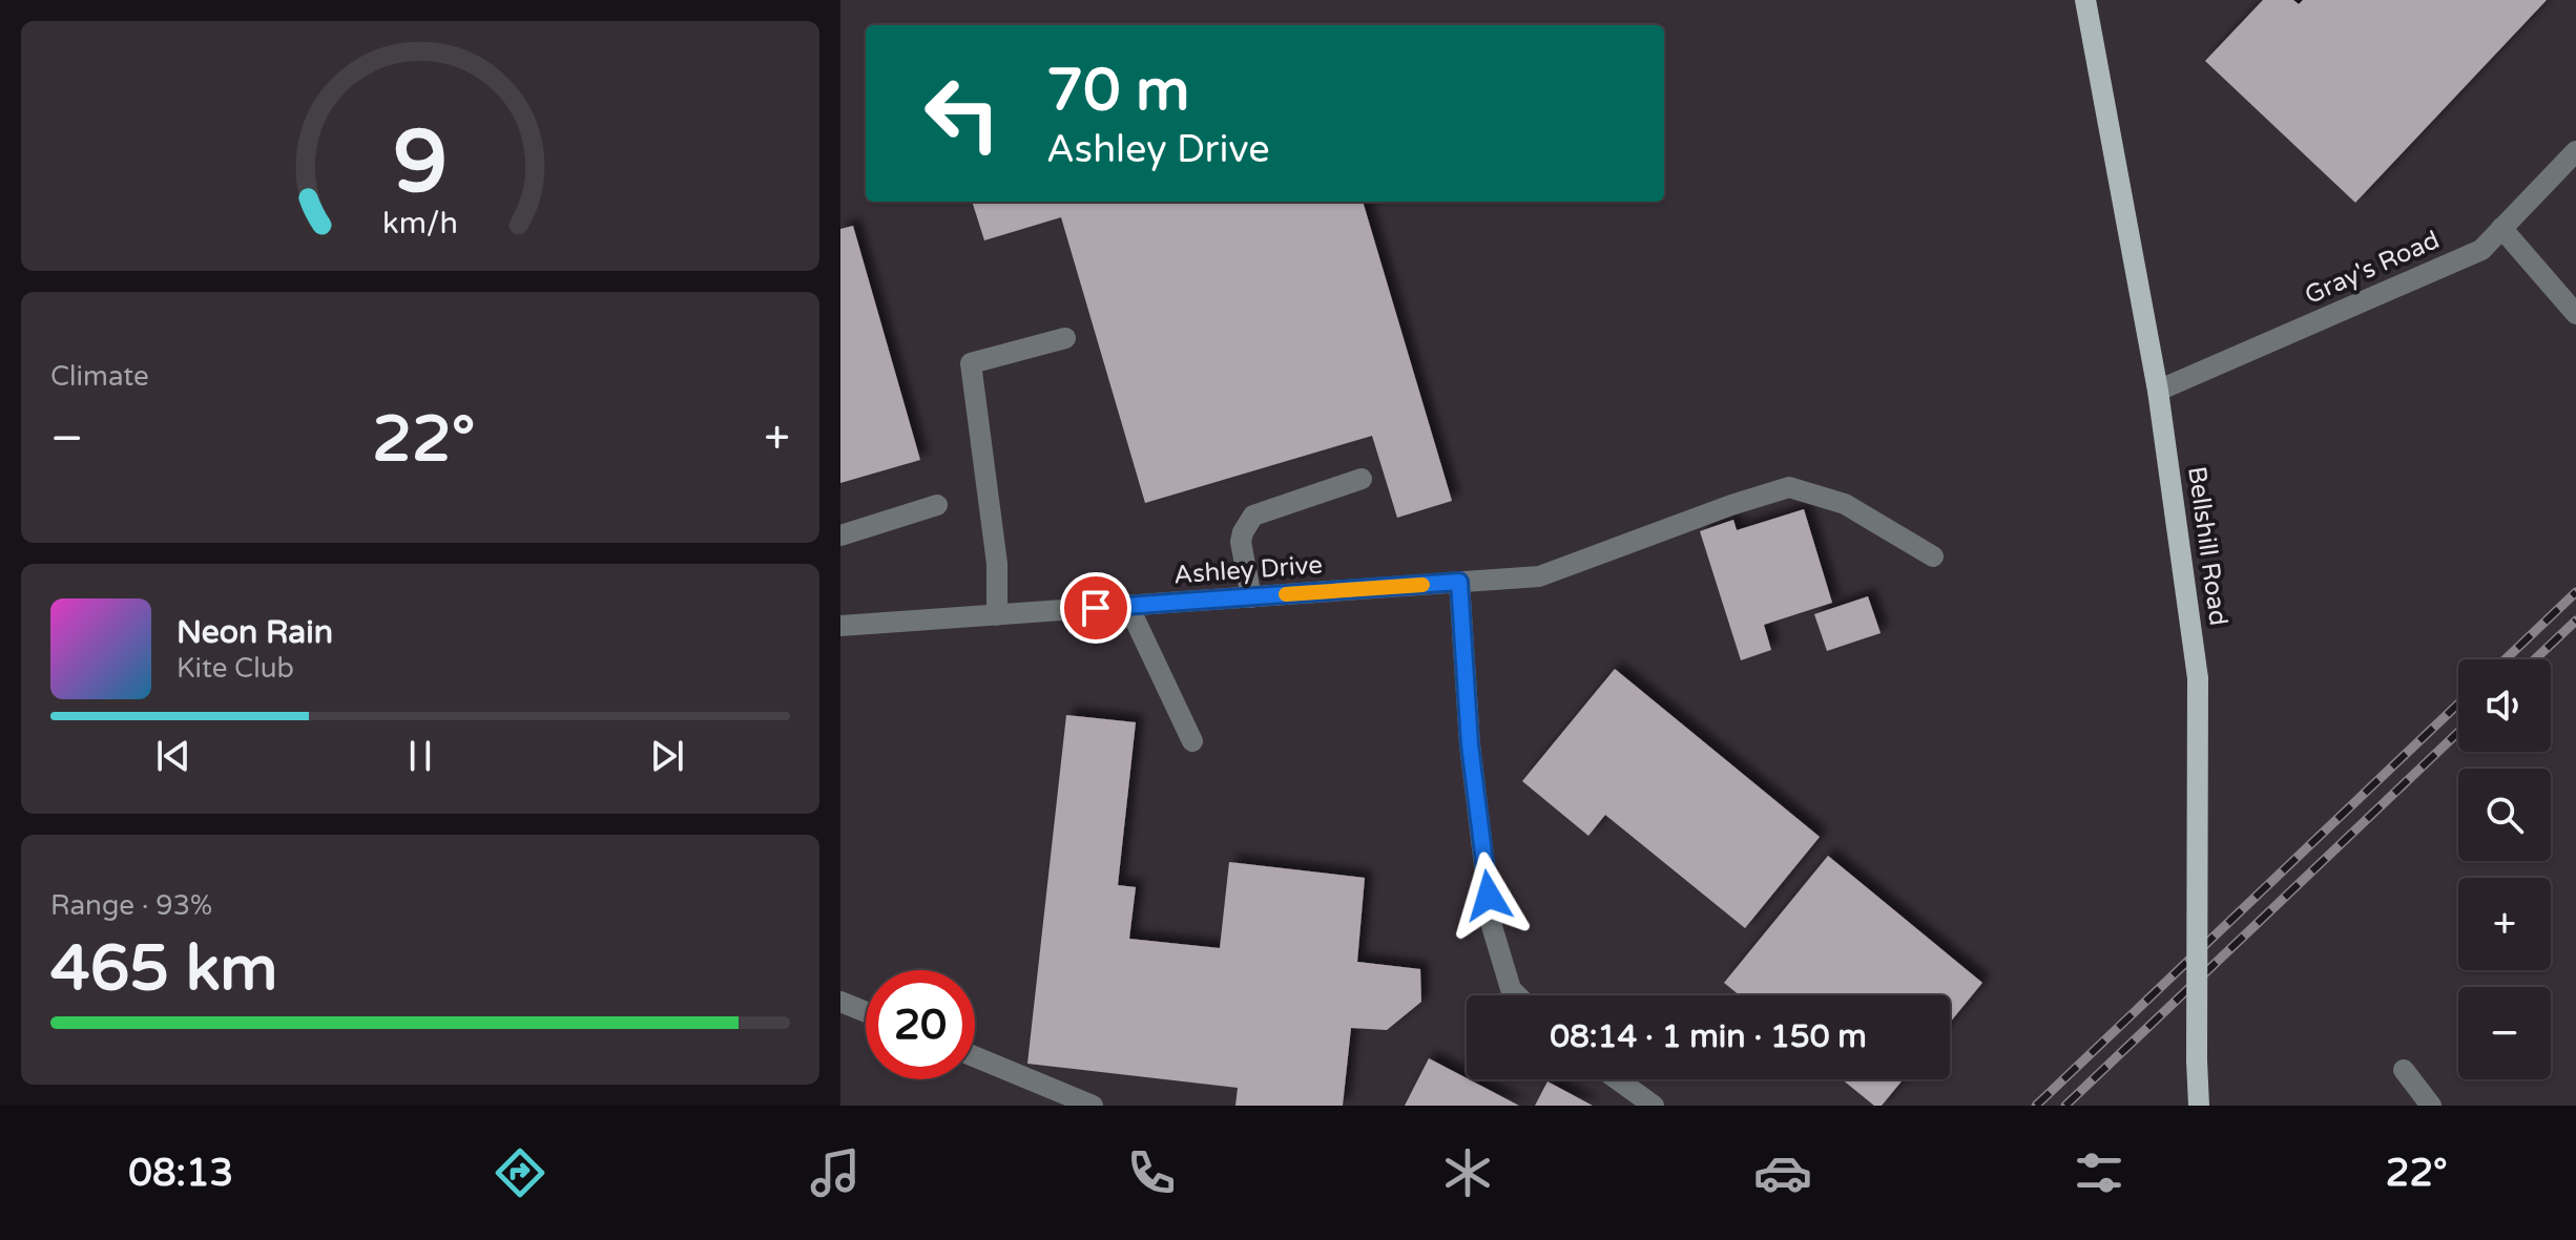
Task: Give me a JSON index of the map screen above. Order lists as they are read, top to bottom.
{
  "streets": {
    "main road": ["Bellshill Road"],
    "street": ["Gray's Road", "Ashley Drive"]
  },
  "crossings": [
    ["Gray's Road", "Bellshill Road"]
  ],
  "page": {
    "turn": ["70 m", "Ashley Drive"],
    "tile": [
      "Climate",
      ["Range · 93%", "465 km"]
    ],
    "heat": ["−", "22°", "+"],
    "song": ["Neon Rain", "Kite Club"],
    "map_buttons": ["+", "−"],
    "limit": "20",
    "trip": "08:14 · 1 min · 150 m",
    "tabs": ["08:13", "22°"],
    "gauge": ["9", "km/h"]
  }
}
